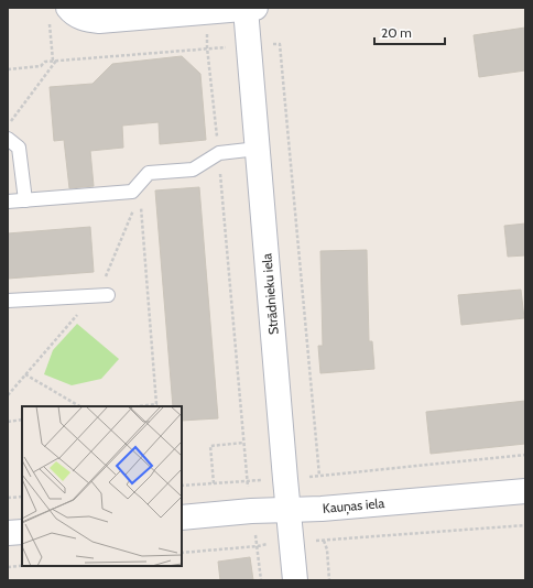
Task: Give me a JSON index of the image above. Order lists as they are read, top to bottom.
{
  "streets": {
    "street": ["Strādnieku iela", "Kauņas iela"]
  },
  "crossings": [
    ["Strādnieku iela", "Kauņas iela"]
  ],
  "scale_bar": "20 m"
}
